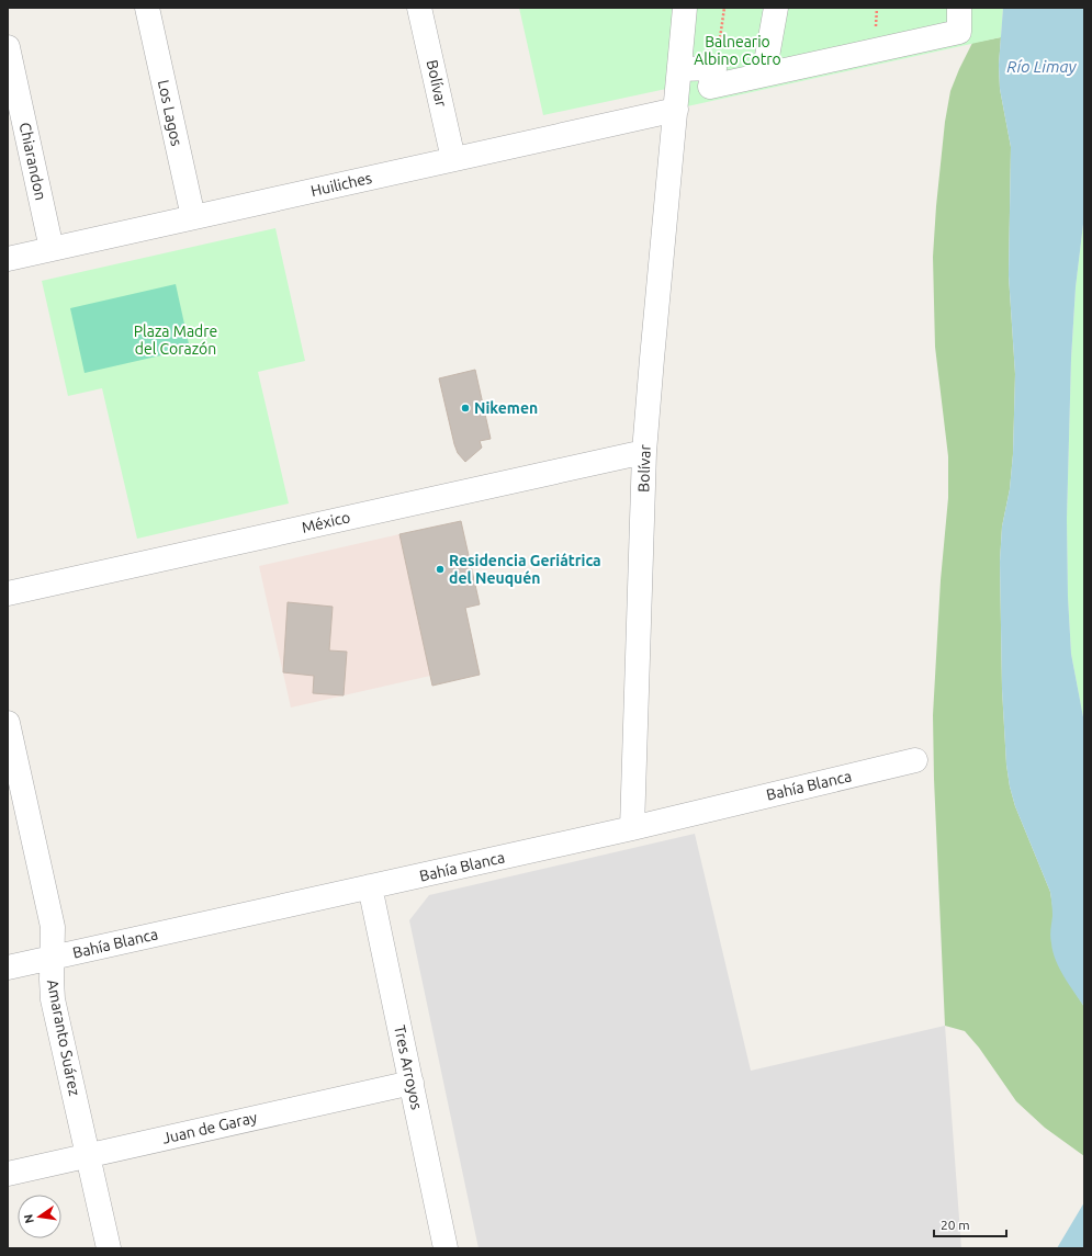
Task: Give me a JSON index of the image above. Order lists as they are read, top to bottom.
{
  "streets": {
    "street": [
      "Bolívar",
      "Los Lagos",
      "Chiarandon",
      "Huiliches",
      "México",
      "Bahía Blanca",
      "Amaranto Suárez",
      "Tres Arroyos",
      "Juan de Garay"
    ]
  },
  "crossings": [
    ["Bolívar", "Huiliches"],
    ["Bolívar", "México"],
    ["Bolívar", "Bahía Blanca"],
    ["Los Lagos", "Huiliches"],
    ["Chiarandon", "Huiliches"],
    ["Bahía Blanca", "Amaranto Suárez"],
    ["Bahía Blanca", "Tres Arroyos"],
    ["Amaranto Suárez", "Juan de Garay"],
    ["Tres Arroyos", "Juan de Garay"]
  ],
  "water": ["Río Limay"],
  "parks": ["Balneario Albino Cotro", "Plaza Madre del Corazón"],
  "places": ["Nikemen", "Residencia Geriátrica del Neuquén"],
  "scale_bar": "20 m",
  "north": "left"
}
